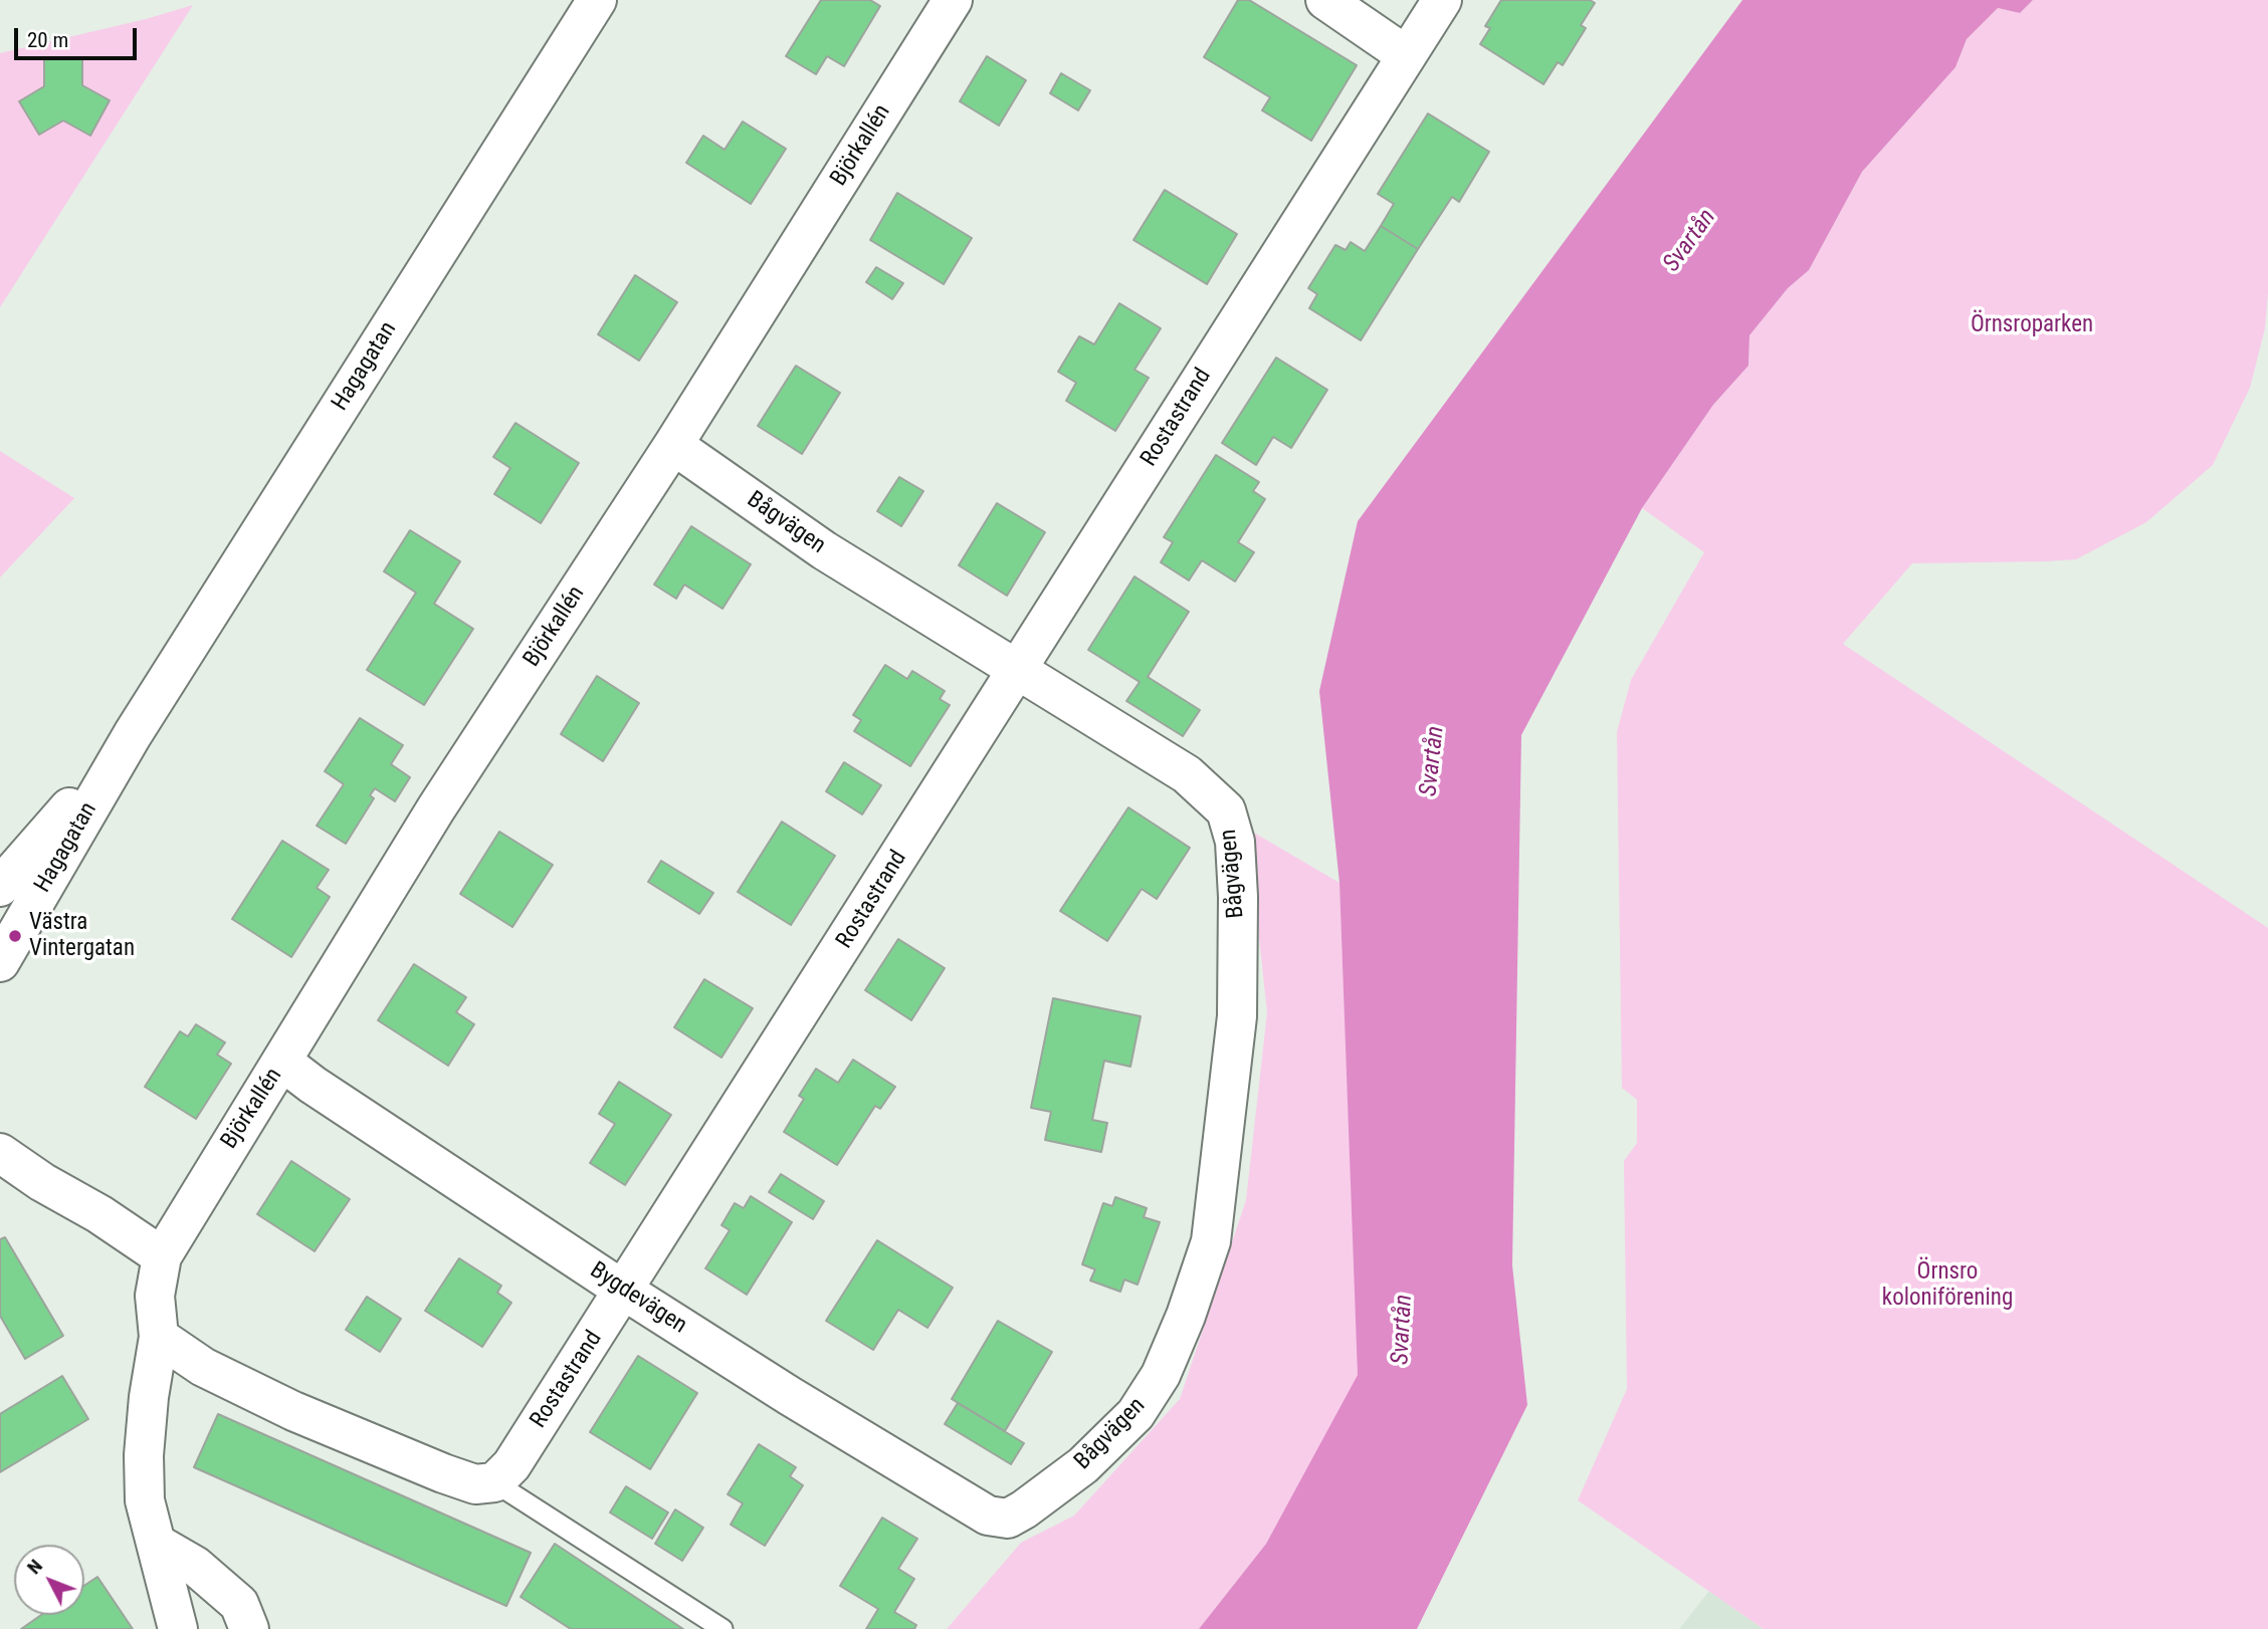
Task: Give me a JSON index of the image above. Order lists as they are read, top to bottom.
{
  "streets": {
    "street": [
      "Björkallén",
      "Hagagatan",
      "Rostastrand",
      "Bågvägen",
      "Bygdevägen"
    ]
  },
  "crossings": [
    ["Björkallén", "Bågvägen"],
    ["Björkallén", "Bygdevägen"],
    ["Rostastrand", "Bågvägen"],
    ["Rostastrand", "Bygdevägen"],
    ["Bågvägen", "Bygdevägen"]
  ],
  "water": ["Svartån"],
  "parks": ["Örnsroparken", "Örnsro koloniförening"],
  "places": ["Västra Vintergatan"],
  "scale_bar": "20 m",
  "north": "top left"
}
